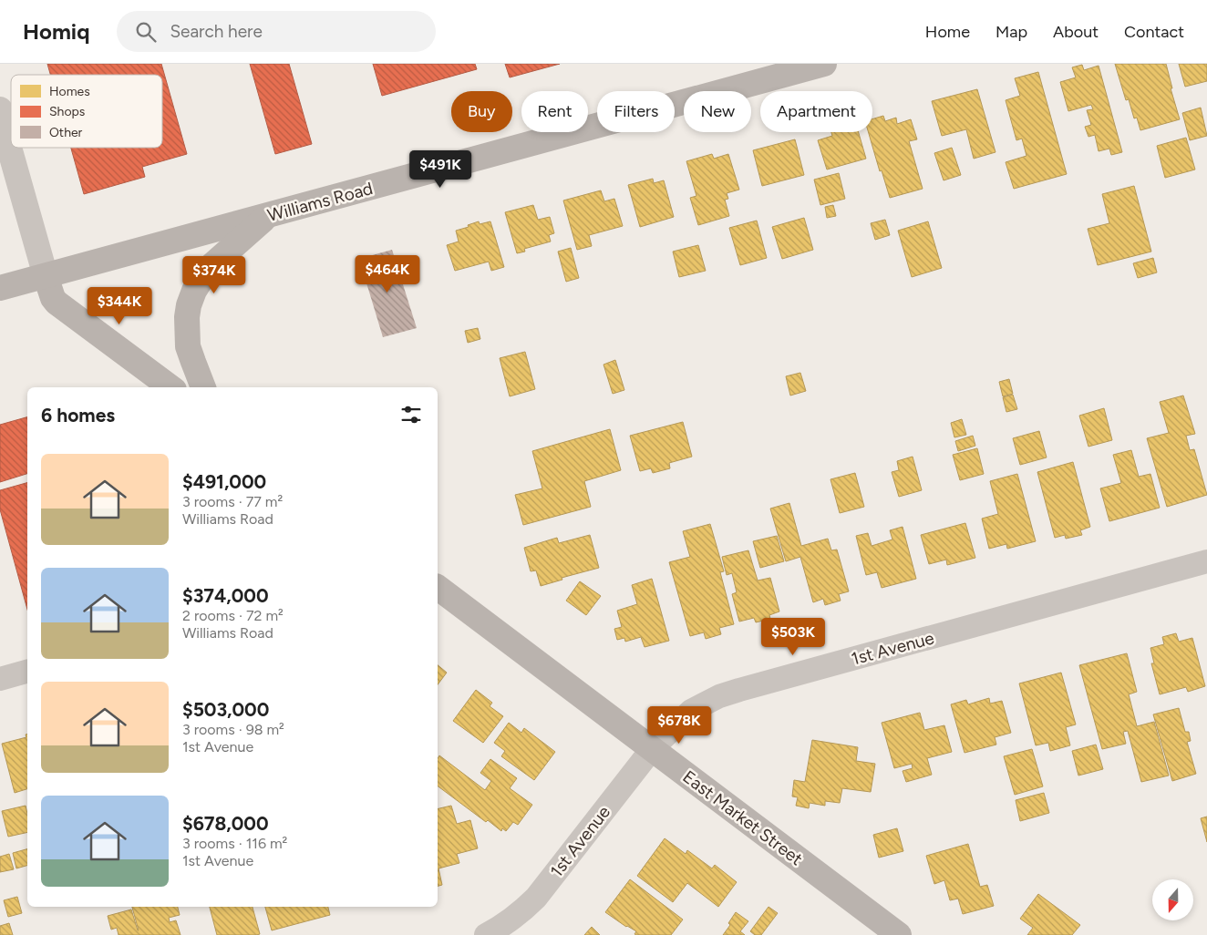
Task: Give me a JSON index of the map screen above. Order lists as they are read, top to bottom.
{
  "streets": {
    "main road": ["Williams Road", "East Market Street"],
    "street": ["1st Avenue"]
  },
  "crossings": [
    ["1st Avenue", "East Market Street"]
  ],
  "legend": ["Homes", "Shops", "Other"],
  "north": "bottom",
  "page": {
    "header": "Homiq",
    "search": "Search here",
    "nav": [
      "Home",
      "Map",
      "About",
      "Contact"
    ],
    "chip": [
      "Buy",
      "Rent",
      "Filters",
      "New",
      "Apartment"
    ],
    "price": [
      "$491K",
      "$464K",
      "$374K",
      "$344K",
      "$503K",
      "$678K"
    ],
    "heading": "6 homes",
    "list": [
      {
        "name": "$491,000",
        "note": "3 rooms · 77 m² · Williams Road"
      },
      {
        "name": "$374,000",
        "note": "2 rooms · 72 m² · Williams Road"
      },
      {
        "name": "$503,000",
        "note": "3 rooms · 98 m² · 1st Avenue"
      },
      {
        "name": "$678,000",
        "note": "3 rooms · 116 m² · 1st Avenue"
      }
    ]
  }
}
